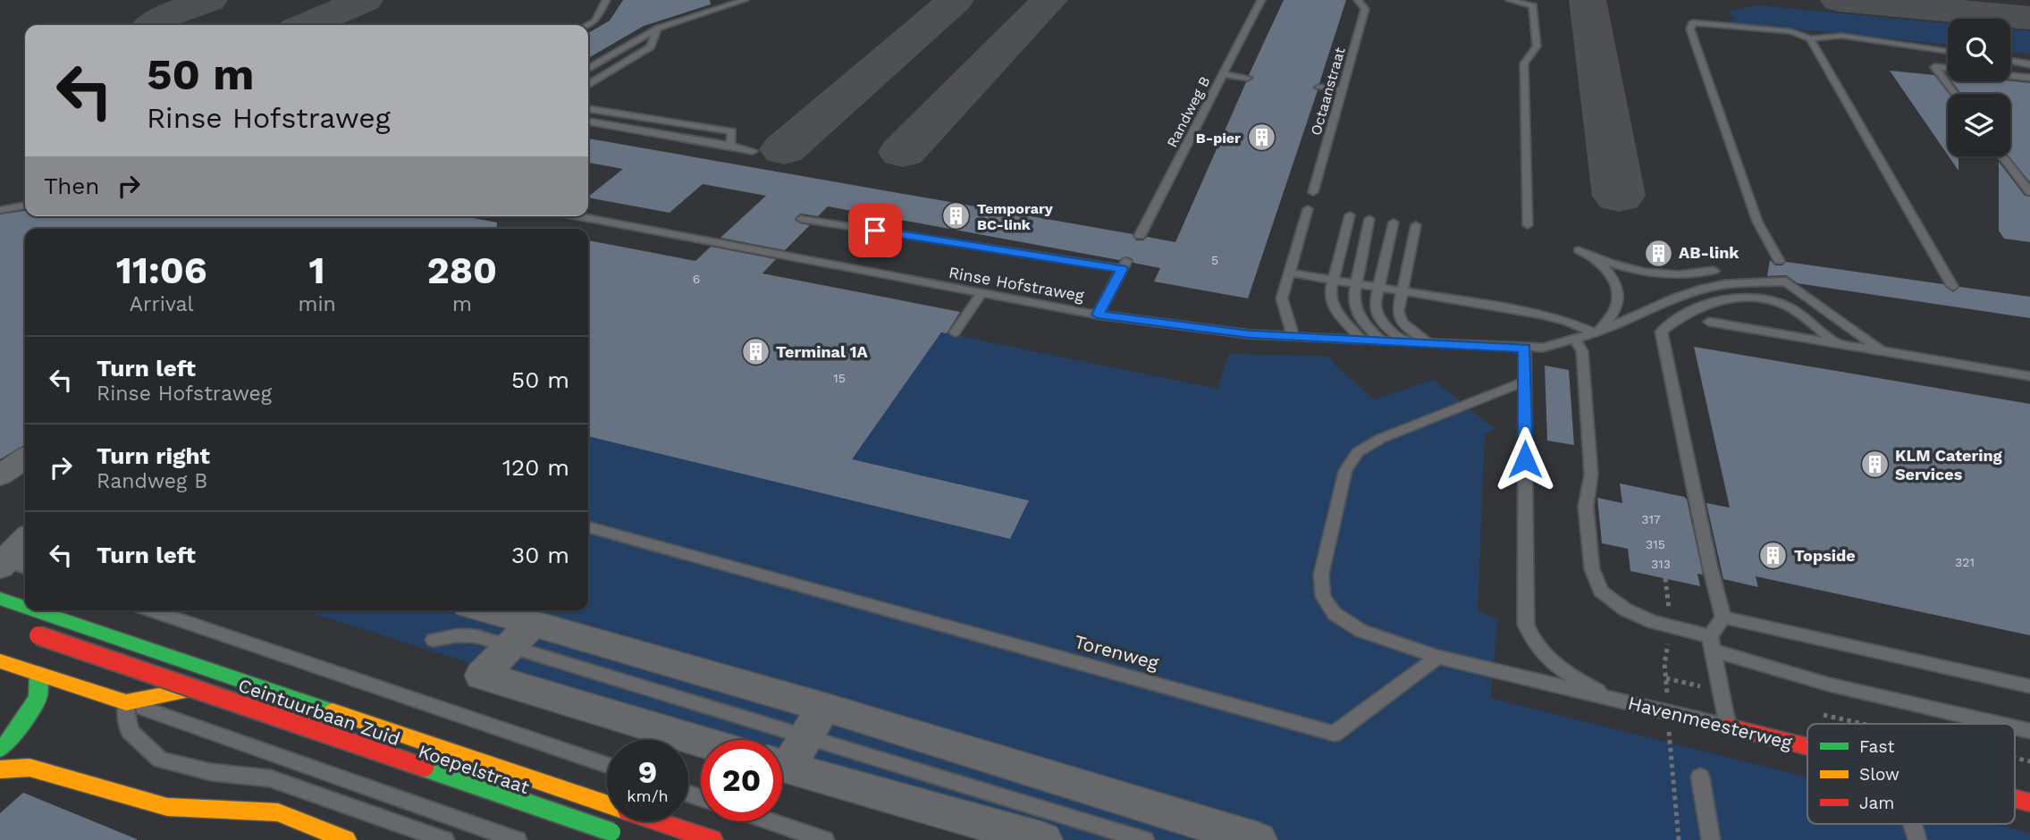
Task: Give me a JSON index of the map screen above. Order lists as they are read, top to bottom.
{
  "streets": {
    "main road": ["Ceintuurbaan Zuid", "Havenmeesterweg", "Koepelstraat"],
    "lane": [
      "Octaanstraat",
      "Randweg B",
      "Rinse Hofstraweg",
      "Torenweg"
    ]
  },
  "places": {
    "building": [
      "B-pier",
      "Temporary BC-link",
      "AB-link",
      "Terminal 1A",
      "KLM Catering Services",
      "Topside"
    ]
  },
  "house_numbers": [
    "5",
    "6",
    "15",
    "317",
    "315",
    "321",
    "313"
  ],
  "legend": ["Fast", "Slow", "Jam"],
  "page": {
    "turn": ["50 m", "Rinse Hofstraweg"],
    "then": "Then",
    "eta": [
      "11:06",
      "Arrival",
      "1",
      "min",
      "280",
      "m"
    ],
    "list": [
      {
        "name": "Turn left",
        "note": "Rinse Hofstraweg",
        "value": "50 m"
      },
      {
        "name": "Turn right",
        "note": "Randweg B",
        "value": "120 m"
      },
      {
        "name": "Turn left",
        "value": "30 m"
      }
    ],
    "speed": "9 km/h",
    "limit": "20"
  }
}
